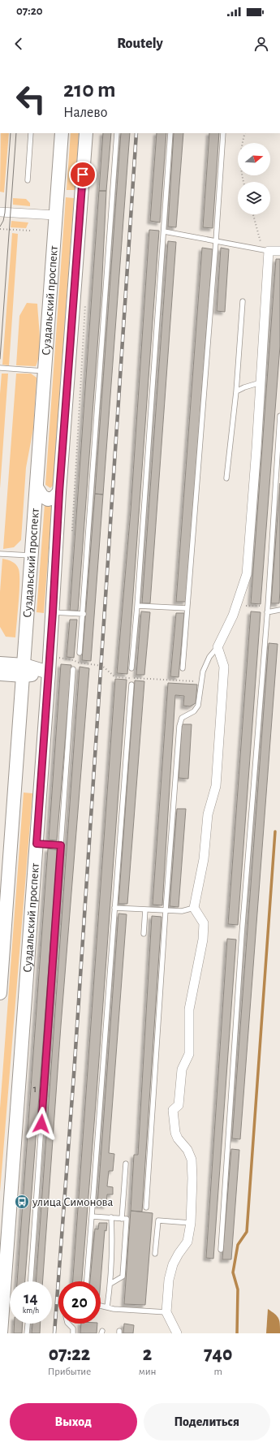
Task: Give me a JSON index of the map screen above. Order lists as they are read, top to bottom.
{
  "streets": {
    "main road": ["Суздальский проспект"]
  },
  "places": {
    "bus stop": ["улица Симонова"]
  },
  "house_numbers": ["1"],
  "north": "right",
  "page": {
    "status": "07:20",
    "header": "Routely",
    "turn": ["210 m", "Налево"],
    "speed": "14 km/h",
    "limit": "20",
    "eta": [
      "07:22",
      "Прибытие",
      "2",
      "мин",
      "740",
      "m"
    ],
    "buttons": ["Выход", "Поделиться"]
  }
}
